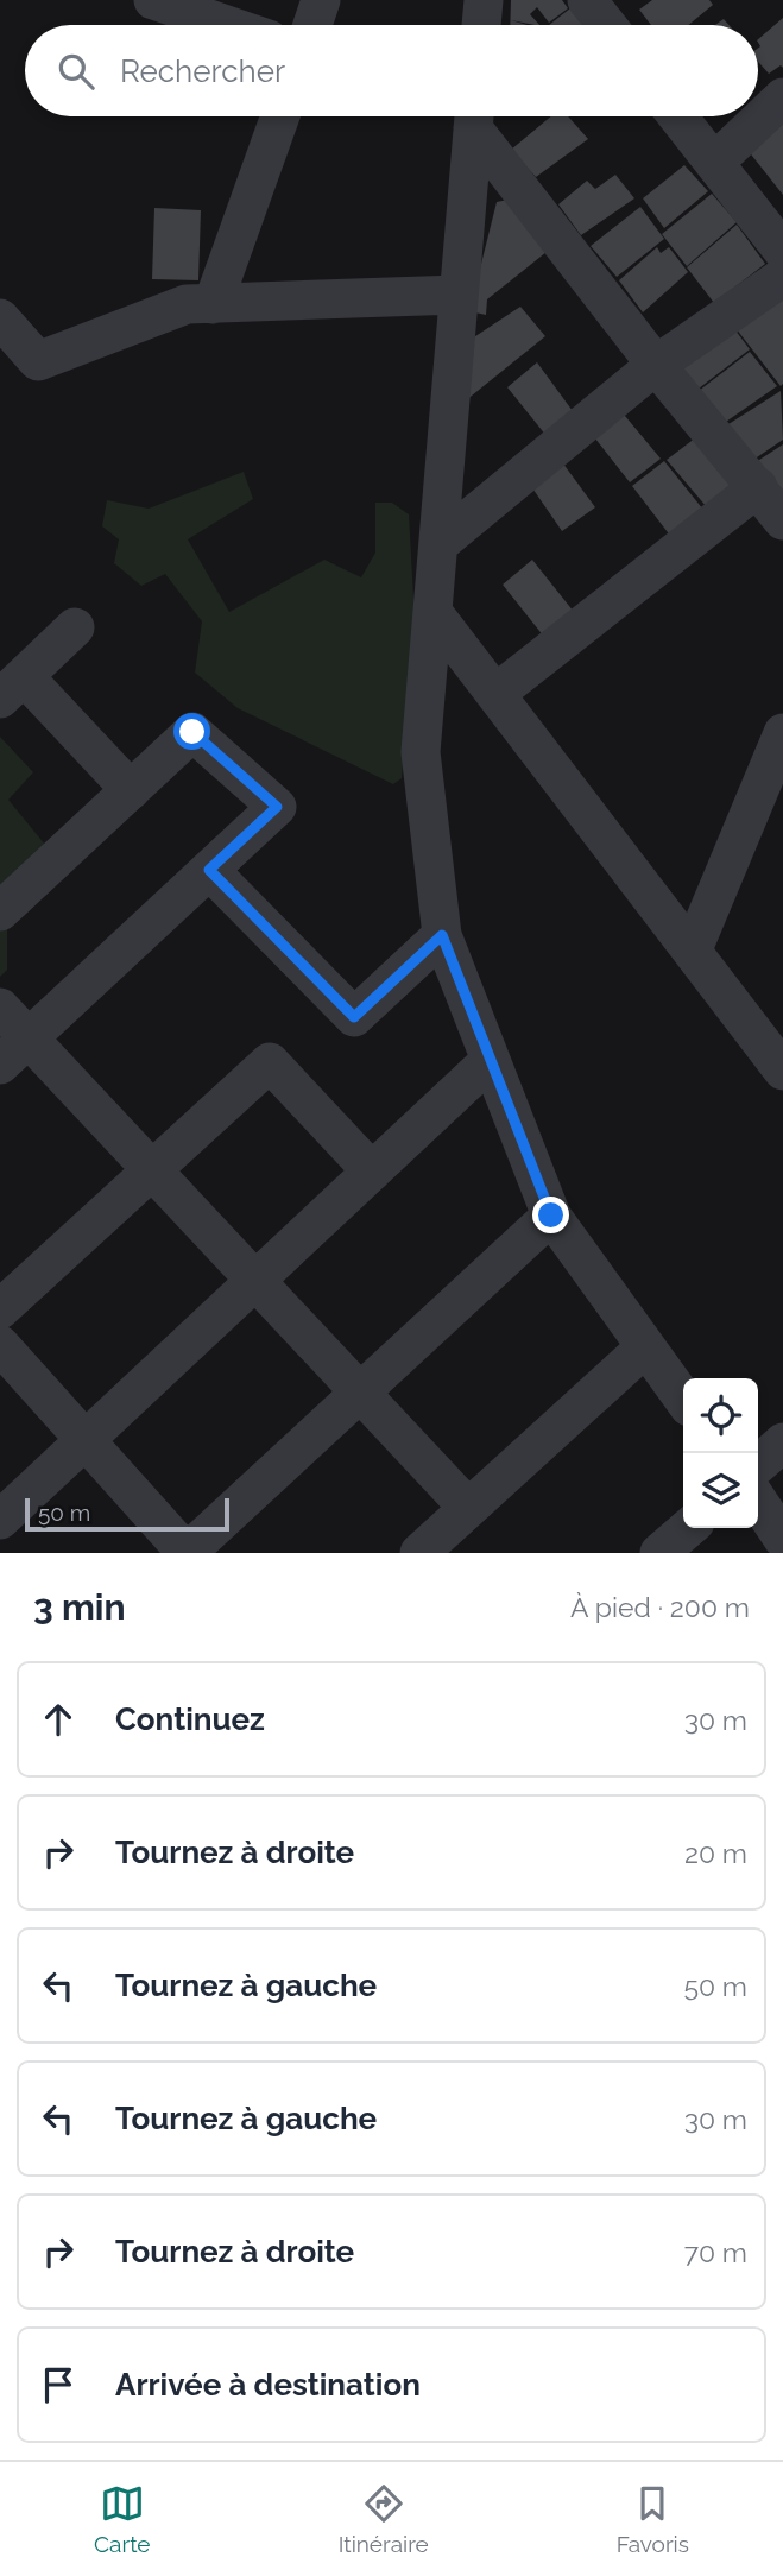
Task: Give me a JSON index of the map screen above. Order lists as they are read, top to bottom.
{
  "scale_bar": "50 m",
  "page": {
    "search": "Rechercher",
    "scale": "50 m",
    "heading": ["3 min", "À pied · 200 m"],
    "list": [
      ["Continuez", "30 m"],
      ["Tournez à droite", "20 m"],
      ["Tournez à gauche", "50 m"],
      ["Tournez à gauche", "30 m"],
      ["Tournez à droite", "70 m"],
      "Arrivée à destination"
    ],
    "nav": ["Carte", "Itinéraire", "Favoris"]
  }
}
